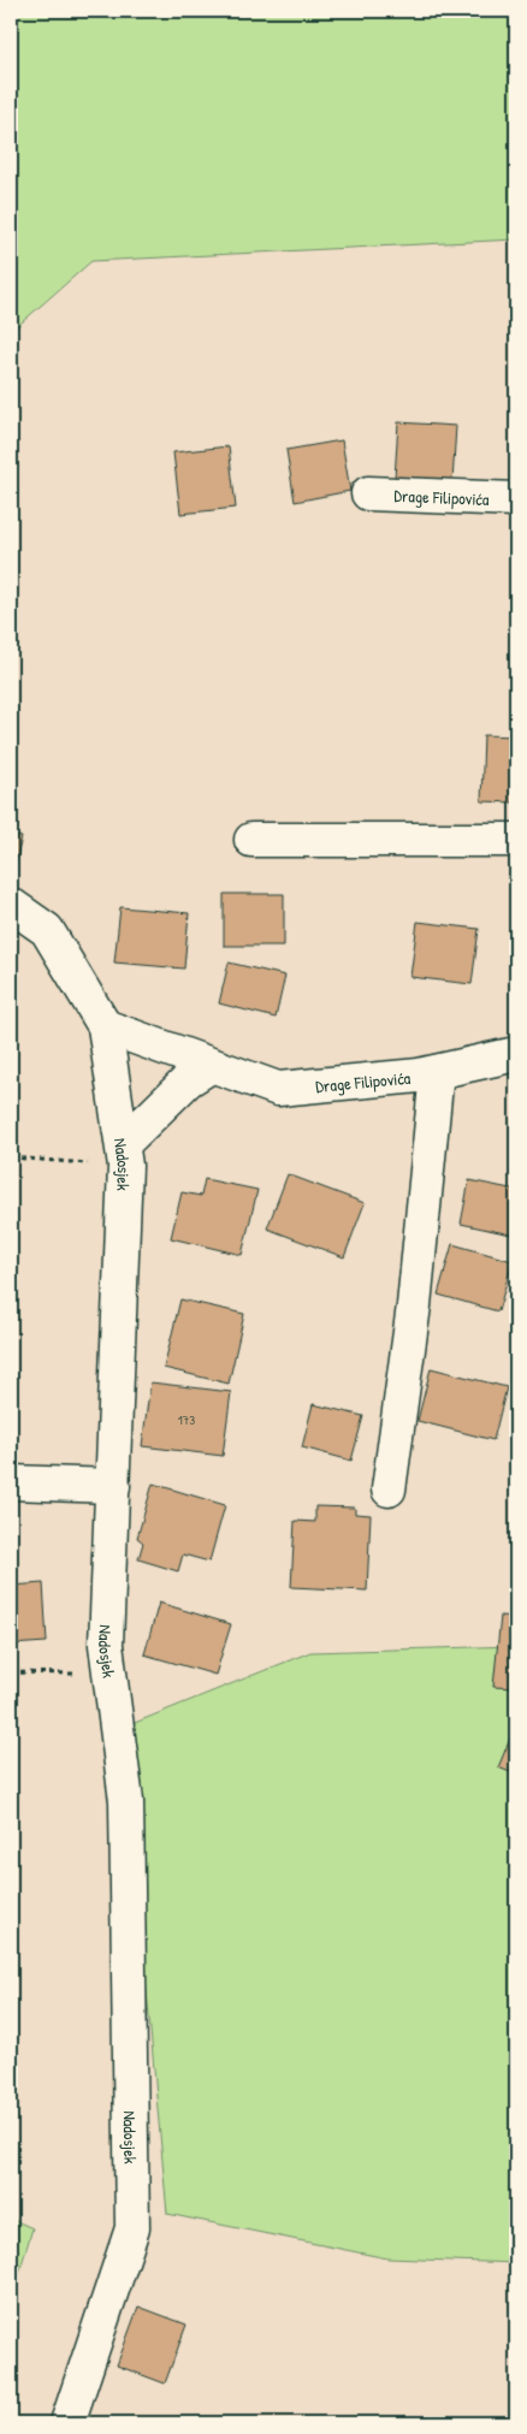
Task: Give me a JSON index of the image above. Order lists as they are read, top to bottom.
{
  "streets": {
    "street": ["Drage Filipovića", "Nadosjek"]
  },
  "crossings": [
    ["Drage Filipovića", "Nadosjek"]
  ],
  "house_numbers": ["173"]
}
